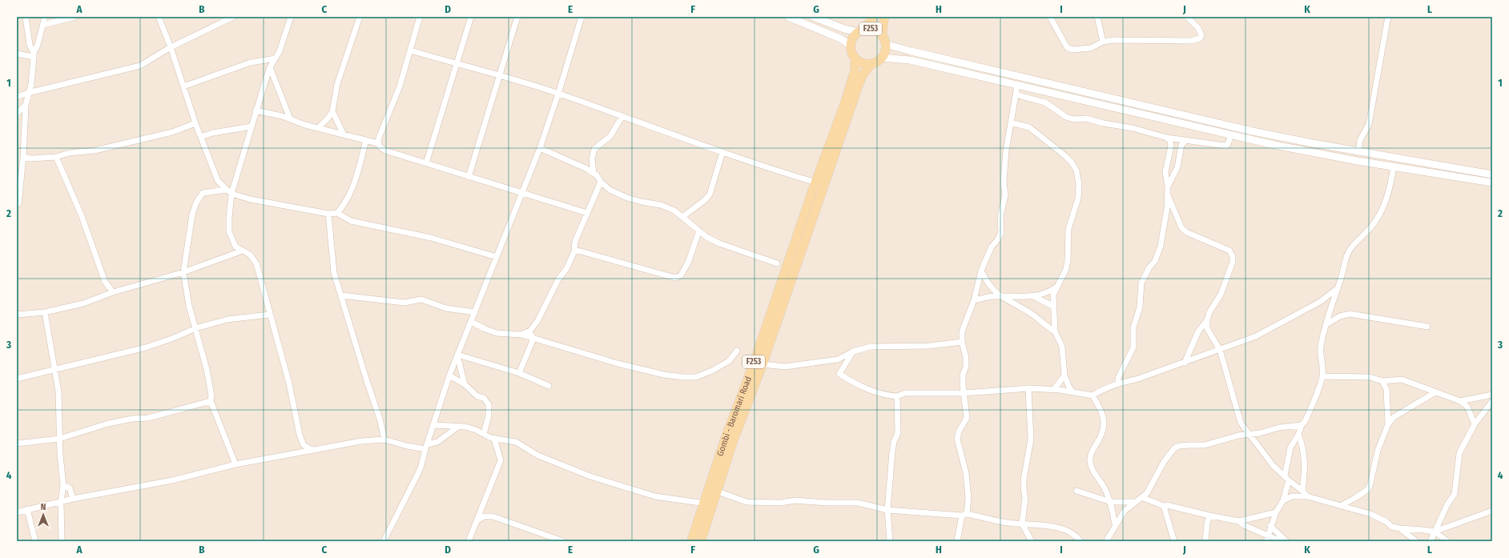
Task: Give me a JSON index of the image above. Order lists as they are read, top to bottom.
{
  "streets": {
    "main road": ["F253", "Gombi - Baromari Road"]
  },
  "crossings": [
    ["F253", "Gombi - Baromari Road"]
  ],
  "north": "top",
  "grid": {
    "columns": [
      "A",
      "B",
      "C",
      "D",
      "E",
      "F",
      "G",
      "H",
      "I",
      "J",
      "K",
      "L"
    ],
    "rows": [
      "1",
      "2",
      "3",
      "4"
    ]
  }
}
